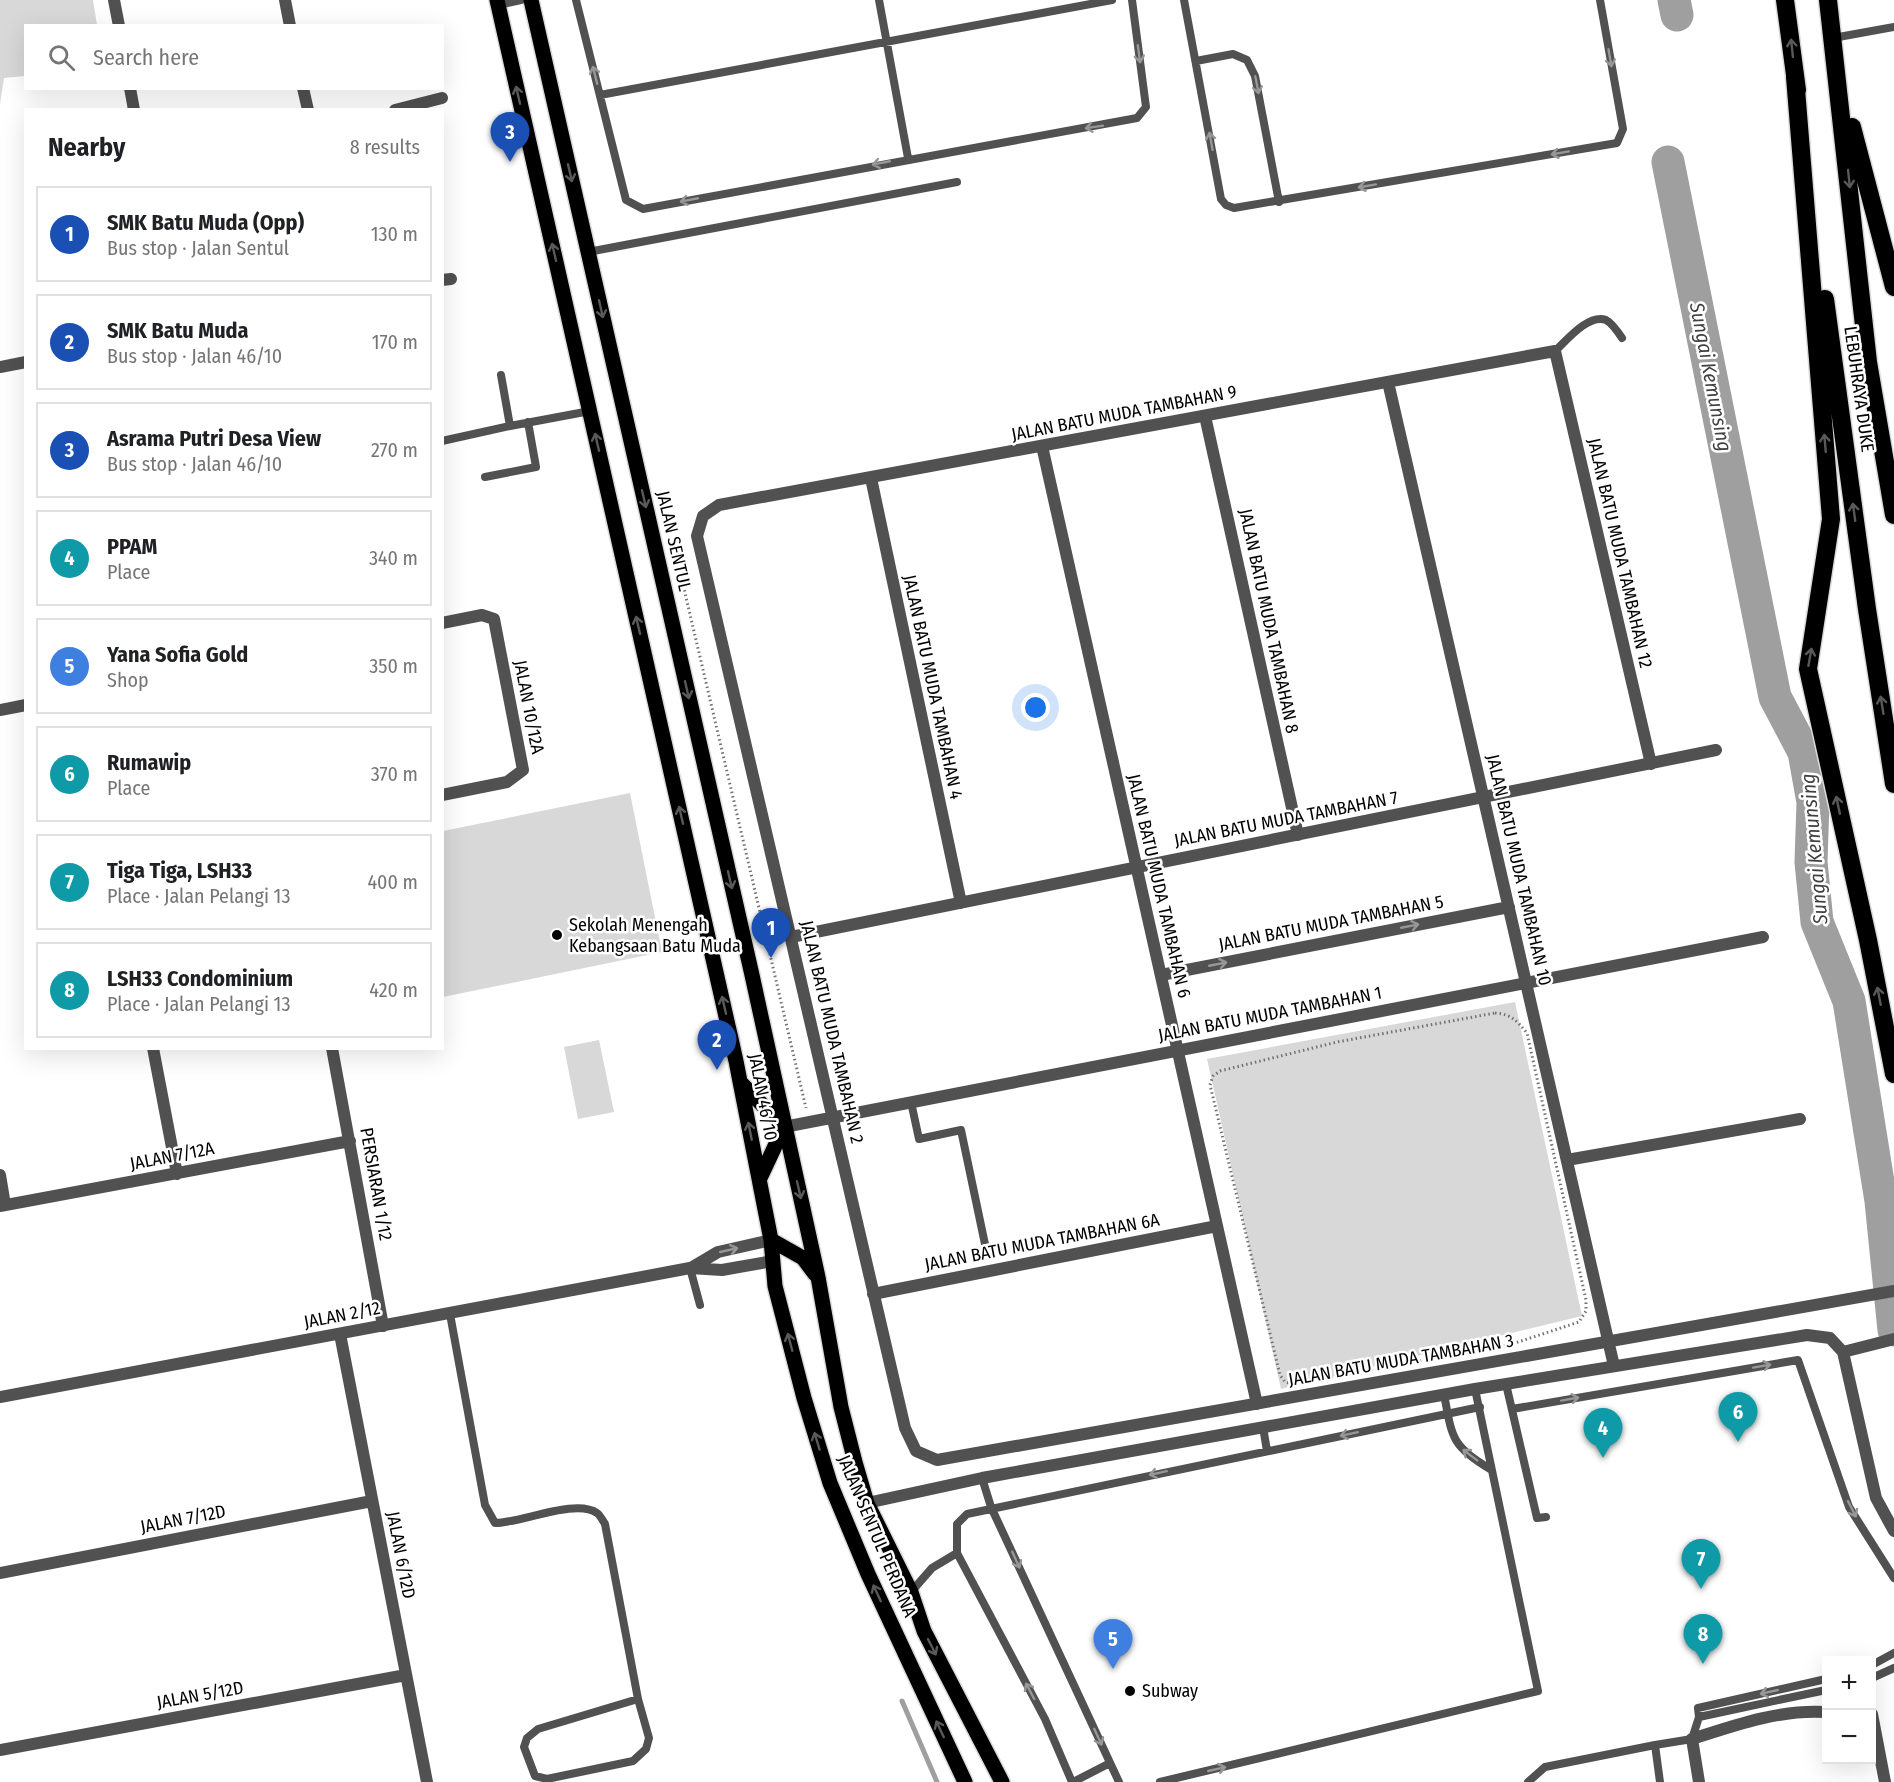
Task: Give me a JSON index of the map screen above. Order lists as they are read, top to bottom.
{
  "streets": {
    "highway": ["LEBUHRAYA DUKE"],
    "main road": ["JALAN SENTUL", "JALAN 46/10", "JALAN SENTUL PERDANA"],
    "street": [
      "JALAN BATU MUDA TAMBAHAN 9",
      "JALAN BATU MUDA TAMBAHAN 12",
      "JALAN BATU MUDA TAMBAHAN 8",
      "JALAN BATU MUDA TAMBAHAN 4",
      "JALAN 10/12A",
      "JALAN BATU MUDA TAMBAHAN 7",
      "JALAN BATU MUDA TAMBAHAN 10",
      "JALAN BATU MUDA TAMBAHAN 6",
      "JALAN BATU MUDA TAMBAHAN 5",
      "JALAN BATU MUDA TAMBAHAN 1",
      "JALAN BATU MUDA TAMBAHAN 2",
      "JALAN 7/12A",
      "PERSIARAN 1/12",
      "JALAN BATU MUDA TAMBAHAN 6A",
      "JALAN 2/12",
      "JALAN BATU MUDA TAMBAHAN 3",
      "JALAN 7/12D",
      "JALAN 6/12D",
      "JALAN 5/12D"
    ]
  },
  "crossings": [
    ["JALAN BATU MUDA TAMBAHAN 9", "JALAN BATU MUDA TAMBAHAN 12"],
    ["JALAN BATU MUDA TAMBAHAN 9", "JALAN BATU MUDA TAMBAHAN 8"],
    ["JALAN BATU MUDA TAMBAHAN 9", "JALAN BATU MUDA TAMBAHAN 4"],
    ["JALAN BATU MUDA TAMBAHAN 9", "JALAN BATU MUDA TAMBAHAN 10"],
    ["JALAN BATU MUDA TAMBAHAN 9", "JALAN BATU MUDA TAMBAHAN 6"],
    ["JALAN BATU MUDA TAMBAHAN 9", "JALAN BATU MUDA TAMBAHAN 2"],
    ["JALAN SENTUL", "JALAN 46/10"],
    ["JALAN BATU MUDA TAMBAHAN 12", "JALAN BATU MUDA TAMBAHAN 7"],
    ["JALAN BATU MUDA TAMBAHAN 8", "JALAN BATU MUDA TAMBAHAN 7"],
    ["JALAN BATU MUDA TAMBAHAN 4", "JALAN BATU MUDA TAMBAHAN 7"],
    ["JALAN BATU MUDA TAMBAHAN 7", "JALAN BATU MUDA TAMBAHAN 10"],
    ["JALAN BATU MUDA TAMBAHAN 7", "JALAN BATU MUDA TAMBAHAN 6"],
    ["JALAN BATU MUDA TAMBAHAN 7", "JALAN BATU MUDA TAMBAHAN 2"],
    ["JALAN BATU MUDA TAMBAHAN 10", "JALAN BATU MUDA TAMBAHAN 5"],
    ["JALAN BATU MUDA TAMBAHAN 10", "JALAN BATU MUDA TAMBAHAN 1"],
    ["JALAN BATU MUDA TAMBAHAN 10", "JALAN BATU MUDA TAMBAHAN 3"],
    ["JALAN BATU MUDA TAMBAHAN 6", "JALAN BATU MUDA TAMBAHAN 5"],
    ["JALAN BATU MUDA TAMBAHAN 6", "JALAN BATU MUDA TAMBAHAN 1"],
    ["JALAN BATU MUDA TAMBAHAN 6", "JALAN BATU MUDA TAMBAHAN 6A"],
    ["JALAN BATU MUDA TAMBAHAN 6", "JALAN BATU MUDA TAMBAHAN 3"],
    ["JALAN BATU MUDA TAMBAHAN 1", "JALAN BATU MUDA TAMBAHAN 2"],
    ["JALAN BATU MUDA TAMBAHAN 1", "JALAN 46/10"],
    ["JALAN BATU MUDA TAMBAHAN 2", "JALAN BATU MUDA TAMBAHAN 6A"],
    ["JALAN BATU MUDA TAMBAHAN 2", "JALAN BATU MUDA TAMBAHAN 3"],
    ["JALAN 46/10", "JALAN 2/12"],
    ["JALAN 7/12A", "PERSIARAN 1/12"],
    ["PERSIARAN 1/12", "JALAN 2/12"],
    ["JALAN 2/12", "JALAN SENTUL PERDANA"],
    ["JALAN 2/12", "JALAN 6/12D"],
    ["JALAN 7/12D", "JALAN 6/12D"],
    ["JALAN 6/12D", "JALAN 5/12D"]
  ],
  "one_way": ["JALAN BATU MUDA TAMBAHAN 5"],
  "water": ["Sungai Kemunsing"],
  "places": ["Sekolah Menengah Kebangsaan Batu Muda", "Subway"],
  "page": {
    "search": "Search here",
    "heading": ["Nearby", "8 results"],
    "pins": [
      "3",
      "1",
      "2",
      "6",
      "4",
      "7",
      "8",
      "5"
    ],
    "list": [
      {
        "mark": "1",
        "name": "SMK Batu Muda (Opp)",
        "note": "Bus stop · Jalan Sentul",
        "value": "130 m"
      },
      {
        "mark": "2",
        "name": "SMK Batu Muda",
        "note": "Bus stop · Jalan 46/10",
        "value": "170 m"
      },
      {
        "mark": "3",
        "name": "Asrama Putri Desa View",
        "note": "Bus stop · Jalan 46/10",
        "value": "270 m"
      },
      {
        "mark": "4",
        "name": "PPAM",
        "note": "Place",
        "value": "340 m"
      },
      {
        "mark": "5",
        "name": "Yana Sofia Gold",
        "note": "Shop",
        "value": "350 m"
      },
      {
        "mark": "6",
        "name": "Rumawip",
        "note": "Place",
        "value": "370 m"
      },
      {
        "mark": "7",
        "name": "Tiga Tiga, LSH33",
        "note": "Place · Jalan Pelangi 13",
        "value": "400 m"
      },
      {
        "mark": "8",
        "name": "LSH33 Condominium",
        "note": "Place · Jalan Pelangi 13",
        "value": "420 m"
      }
    ],
    "map_buttons": ["+", "−"]
  }
}
